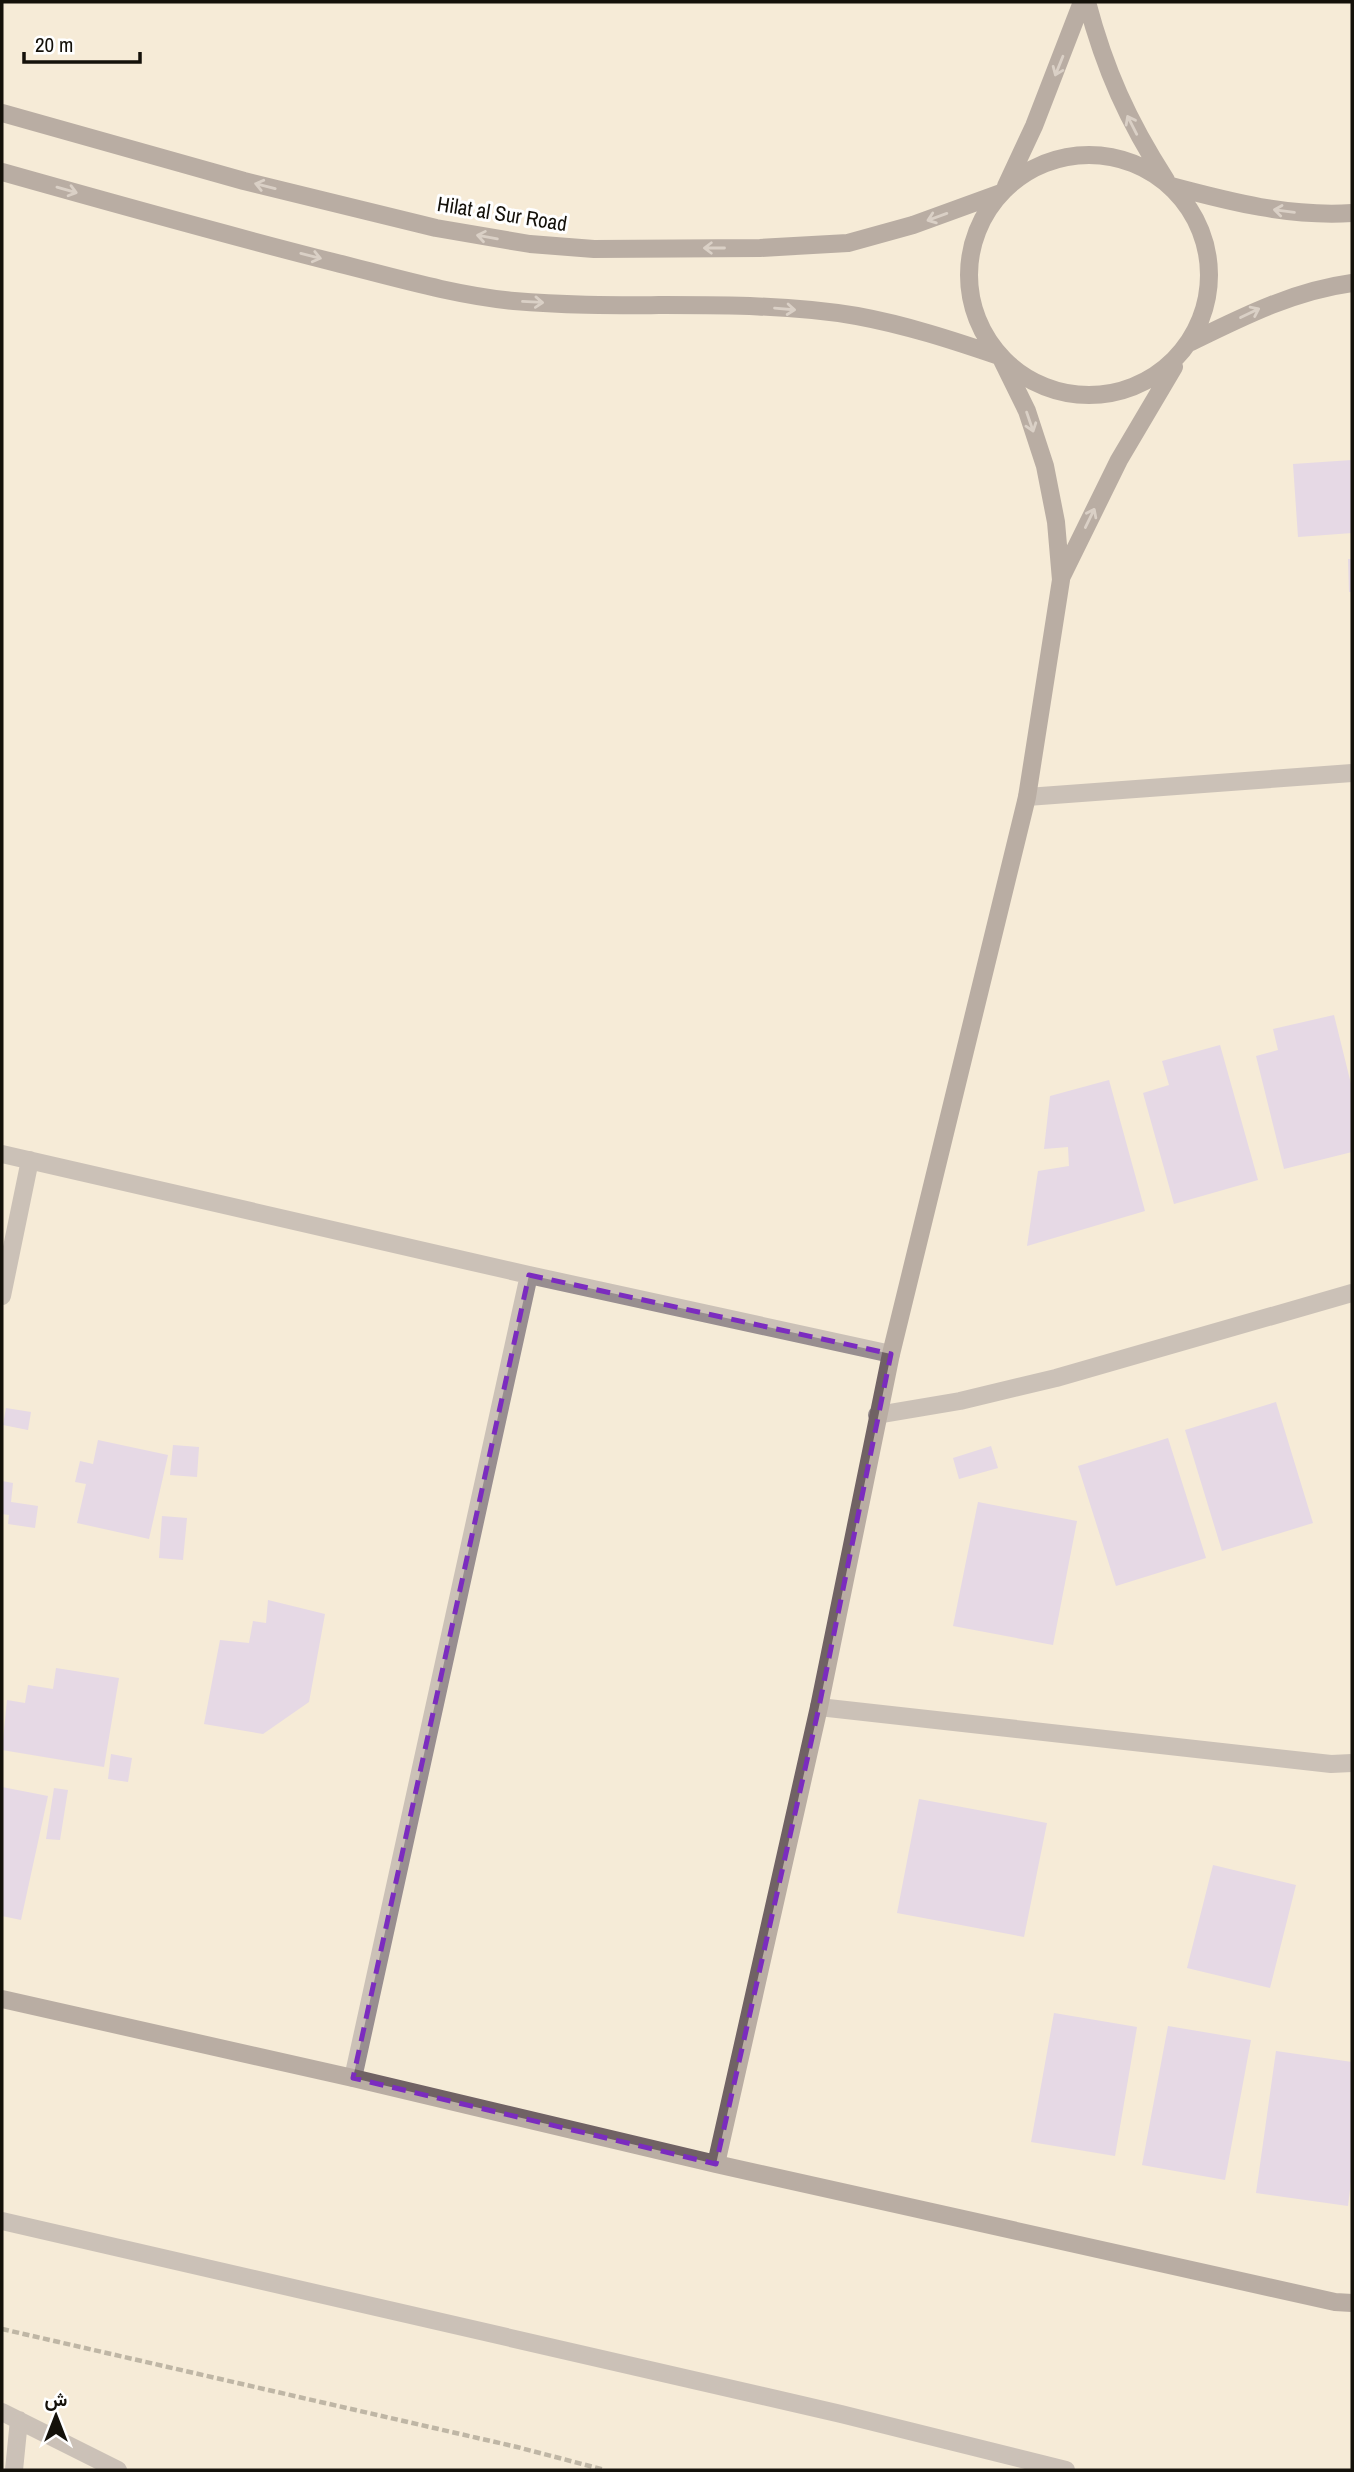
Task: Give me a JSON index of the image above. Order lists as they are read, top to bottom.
{
  "streets": {
    "street": ["Hilat al Sur Road"]
  },
  "scale_bar": "20 m",
  "north": "top"
}
